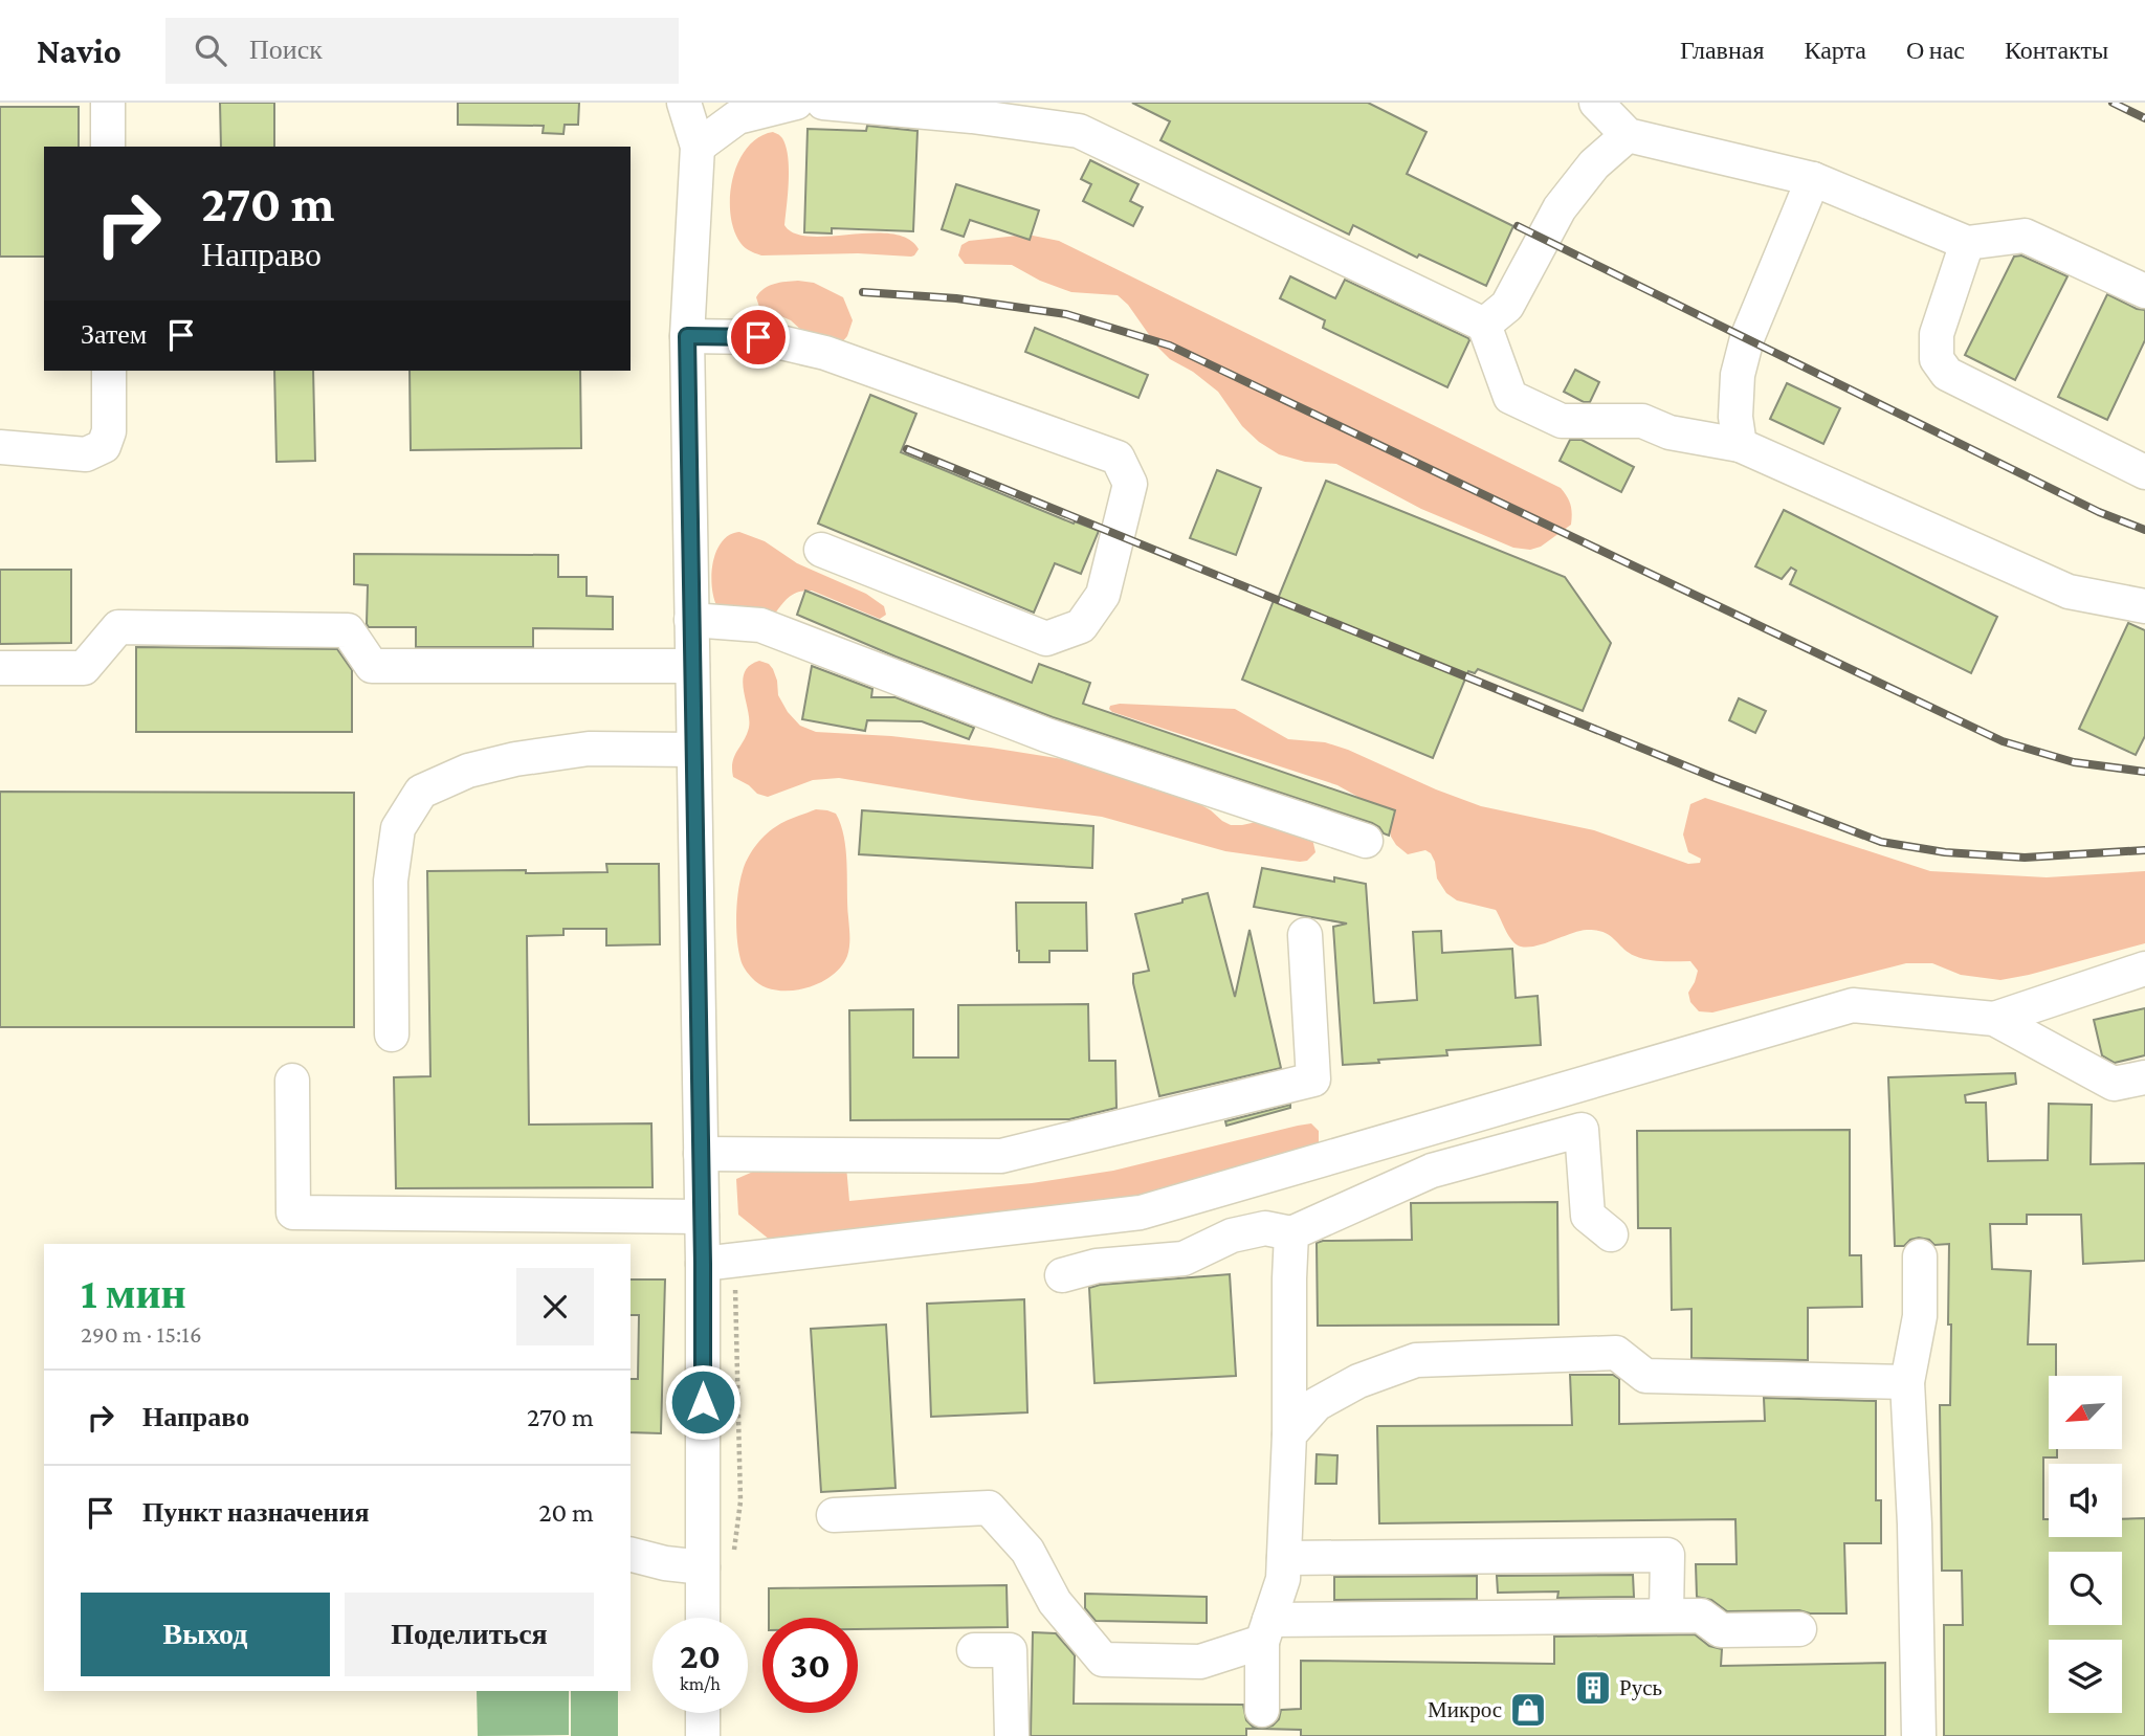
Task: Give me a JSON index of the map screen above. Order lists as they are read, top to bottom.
{
  "places": {
    "building": ["Русь"],
    "shop": ["Микрос"]
  },
  "north": "bottom left",
  "page": {
    "header": "Navio",
    "search": "Поиск",
    "nav": [
      "Главная",
      "Карта",
      "О нас",
      "Контакты"
    ],
    "turn": ["270 m", "Направо"],
    "then": "Затем",
    "heading": ["1 мин", "290 m · 15:16"],
    "list": [
      {
        "name": "Направо",
        "value": "270 m"
      },
      {
        "name": "Пункт назначения",
        "value": "20 m"
      }
    ],
    "buttons": ["Выход", "Поделиться"],
    "speed": "20 km/h",
    "limit": "30"
  }
}
